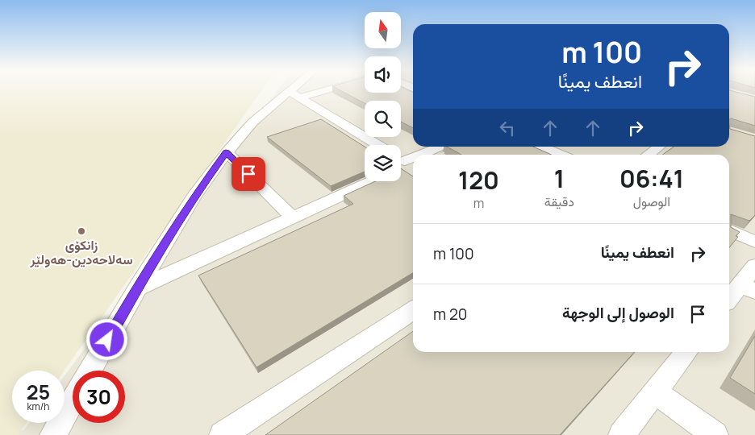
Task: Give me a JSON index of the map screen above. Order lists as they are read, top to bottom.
{
  "places": ["زانکۆی سەلاحەدین-هەولێر"],
  "north": "top",
  "page": {
    "turn": ["100 m", "انعطف يمينًا"],
    "eta": [
      "06:41",
      "الوصول",
      "1",
      "دقيقة",
      "120",
      "m"
    ],
    "list": [
      {
        "name": "انعطف يمينًا",
        "value": "100 m"
      },
      {
        "name": "الوصول إلى الوجهة",
        "value": "20 m"
      }
    ],
    "speed": "25 km/h",
    "limit": "30"
  }
}
